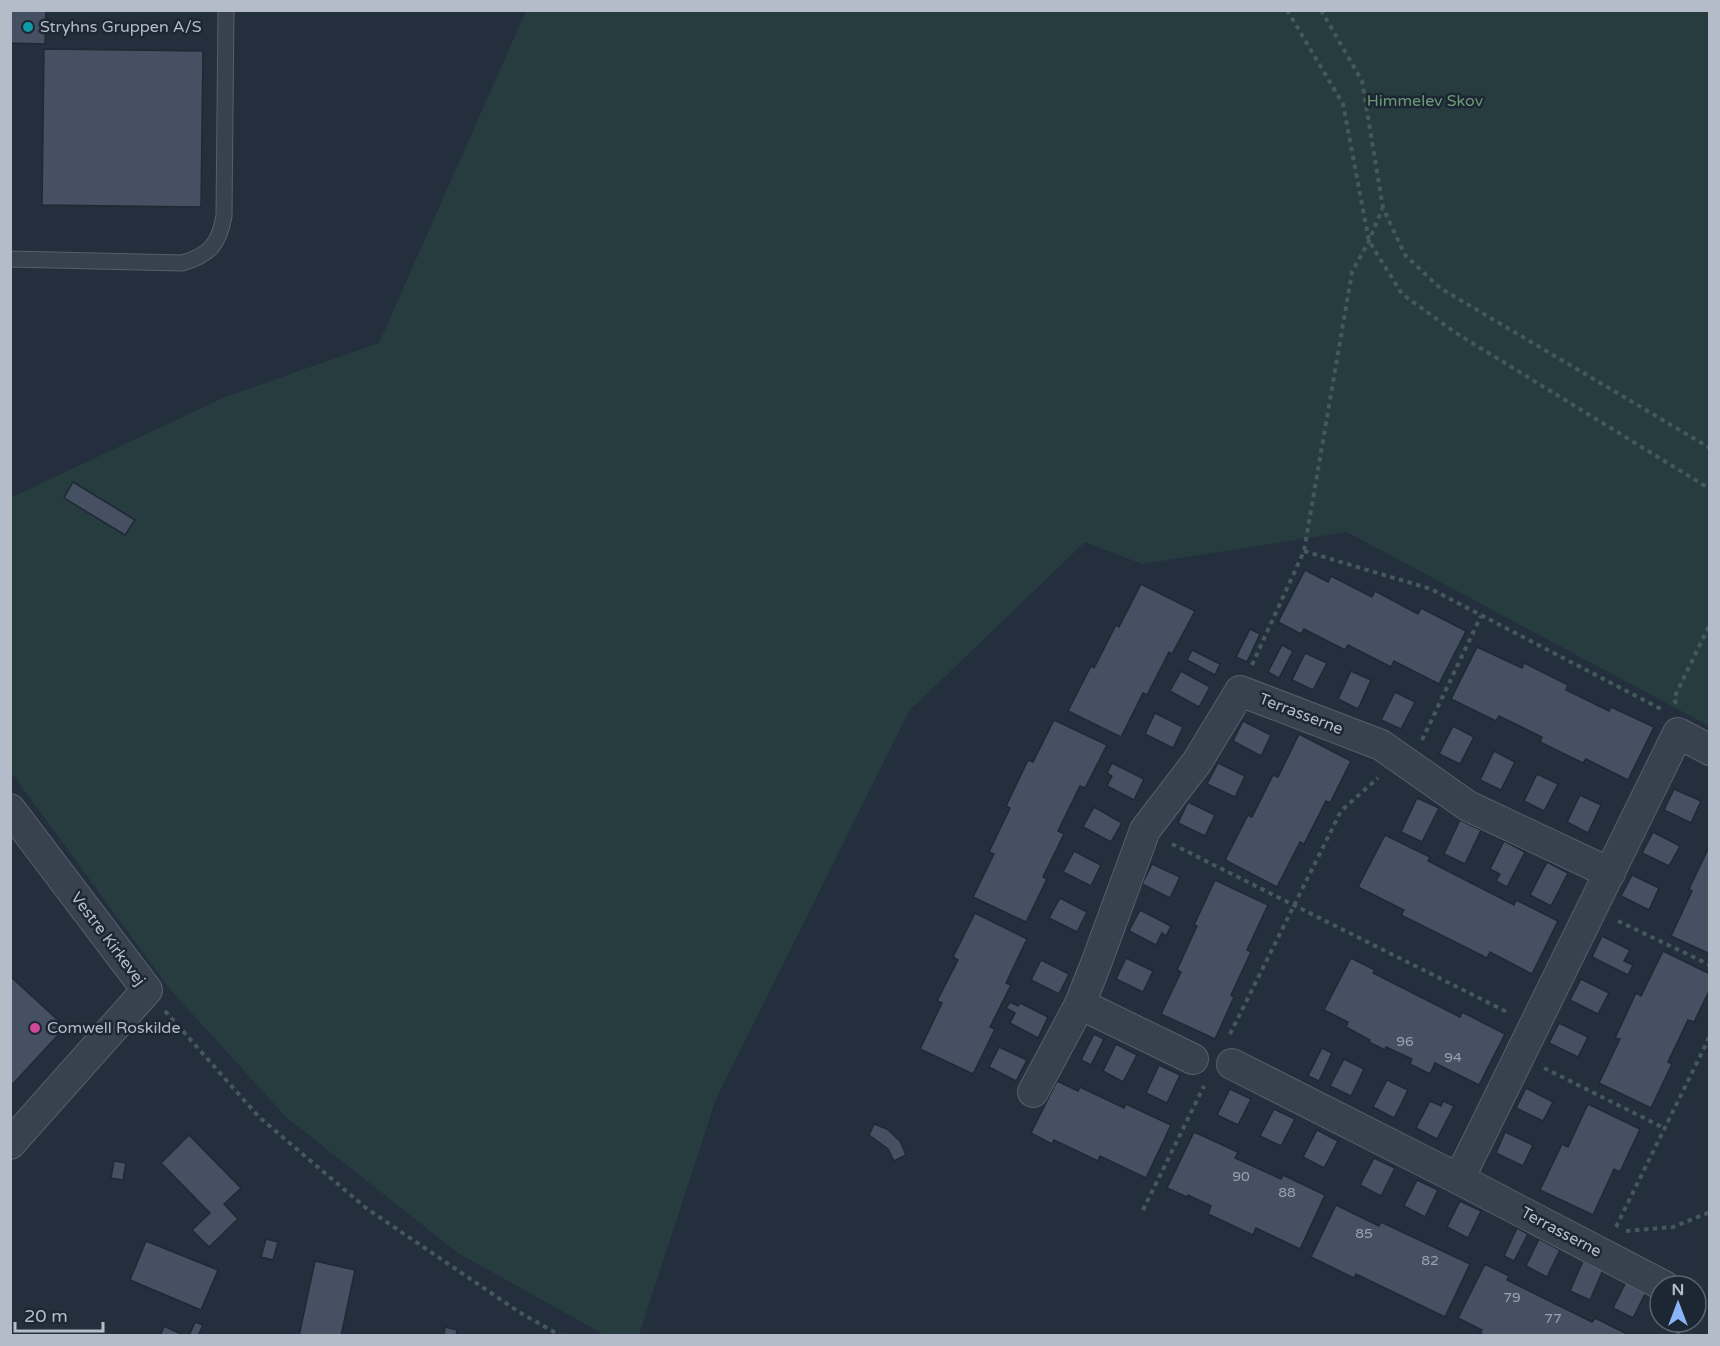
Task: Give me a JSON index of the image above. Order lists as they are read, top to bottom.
{
  "streets": {
    "street": ["Terrasserne", "Vestre Kirkevej"]
  },
  "parks": ["Himmelev Skov"],
  "places": ["Stryhns Gruppen A/S", "Comwell Roskilde"],
  "house_numbers": [
    "96",
    "94",
    "90",
    "88",
    "85",
    "82",
    "79",
    "77"
  ],
  "scale_bar": "20 m",
  "north": "top"
}
